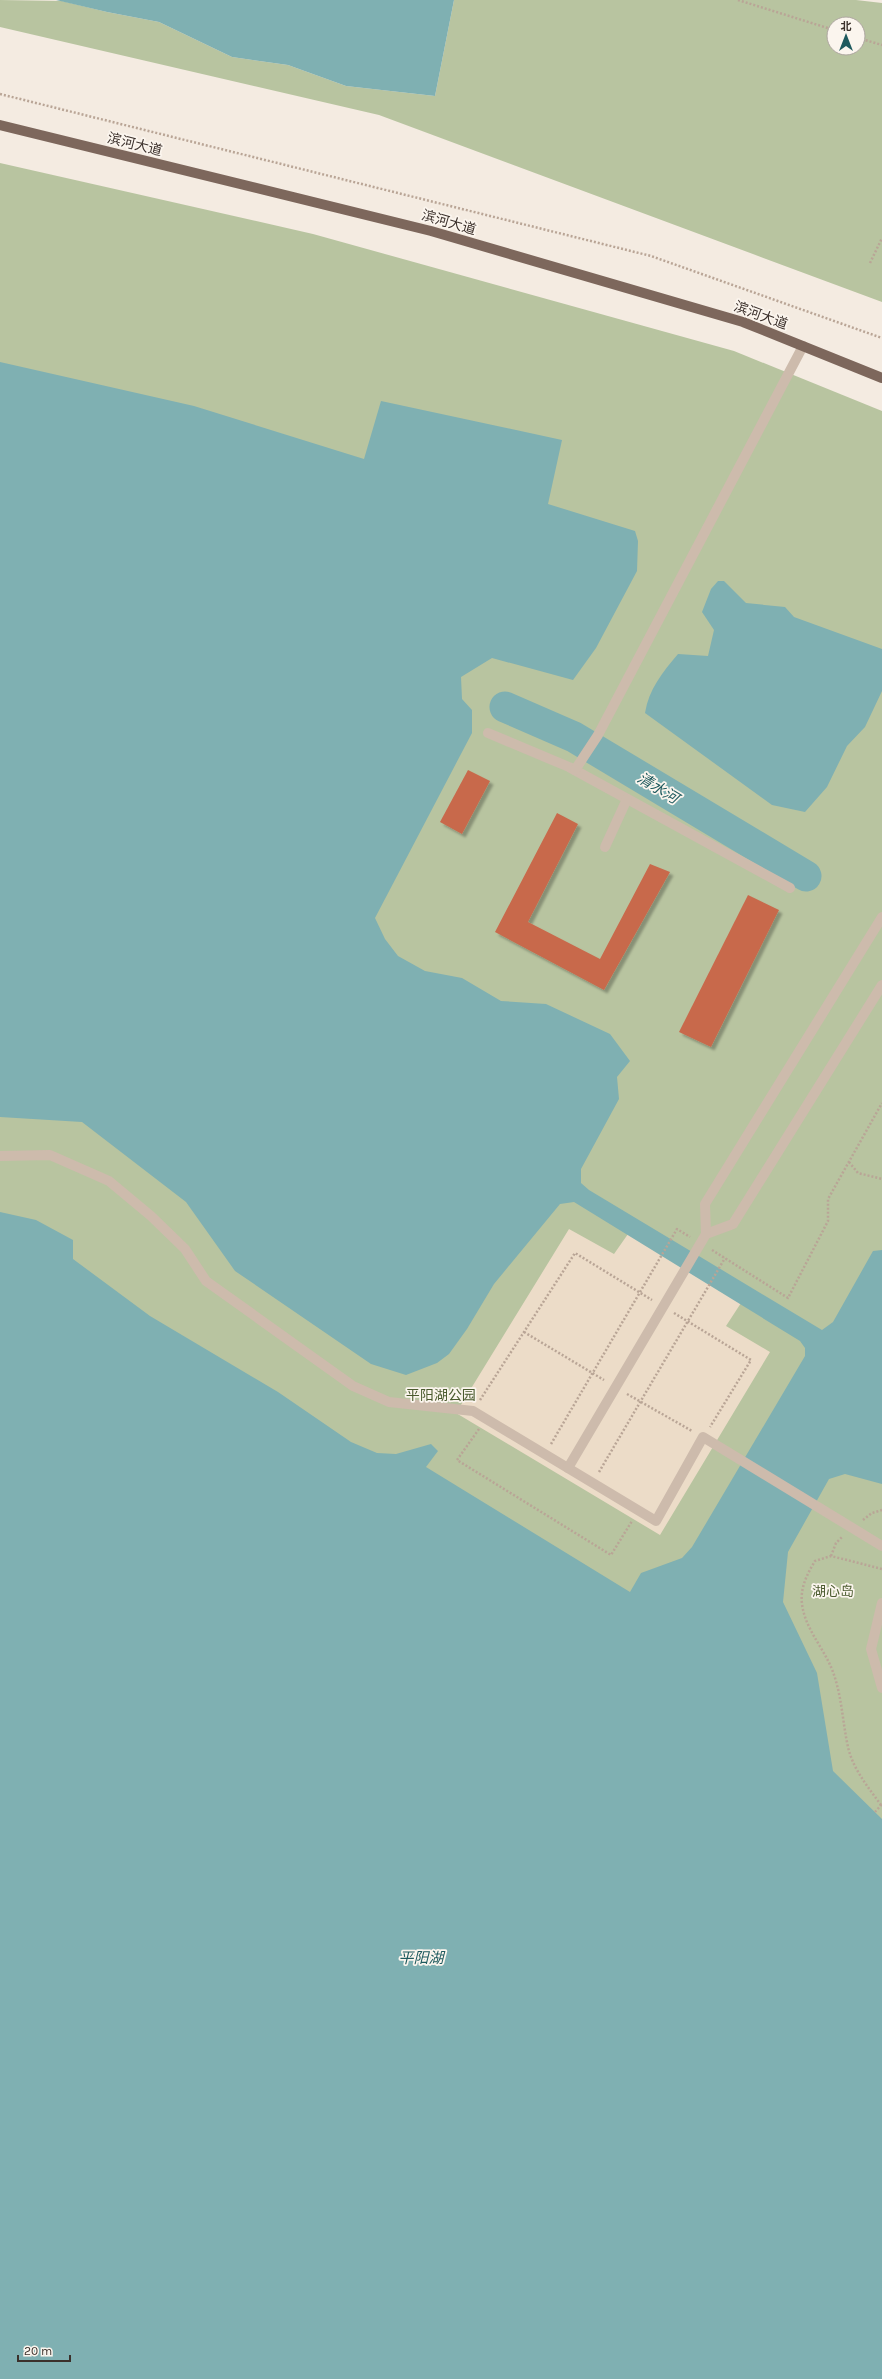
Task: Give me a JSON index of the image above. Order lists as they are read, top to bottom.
{
  "streets": {
    "main road": ["滨河大道"]
  },
  "water": ["清水河", "平阳湖"],
  "parks": ["平阳湖公园", "湖心岛"],
  "scale_bar": "20 m",
  "north": "top"
}
